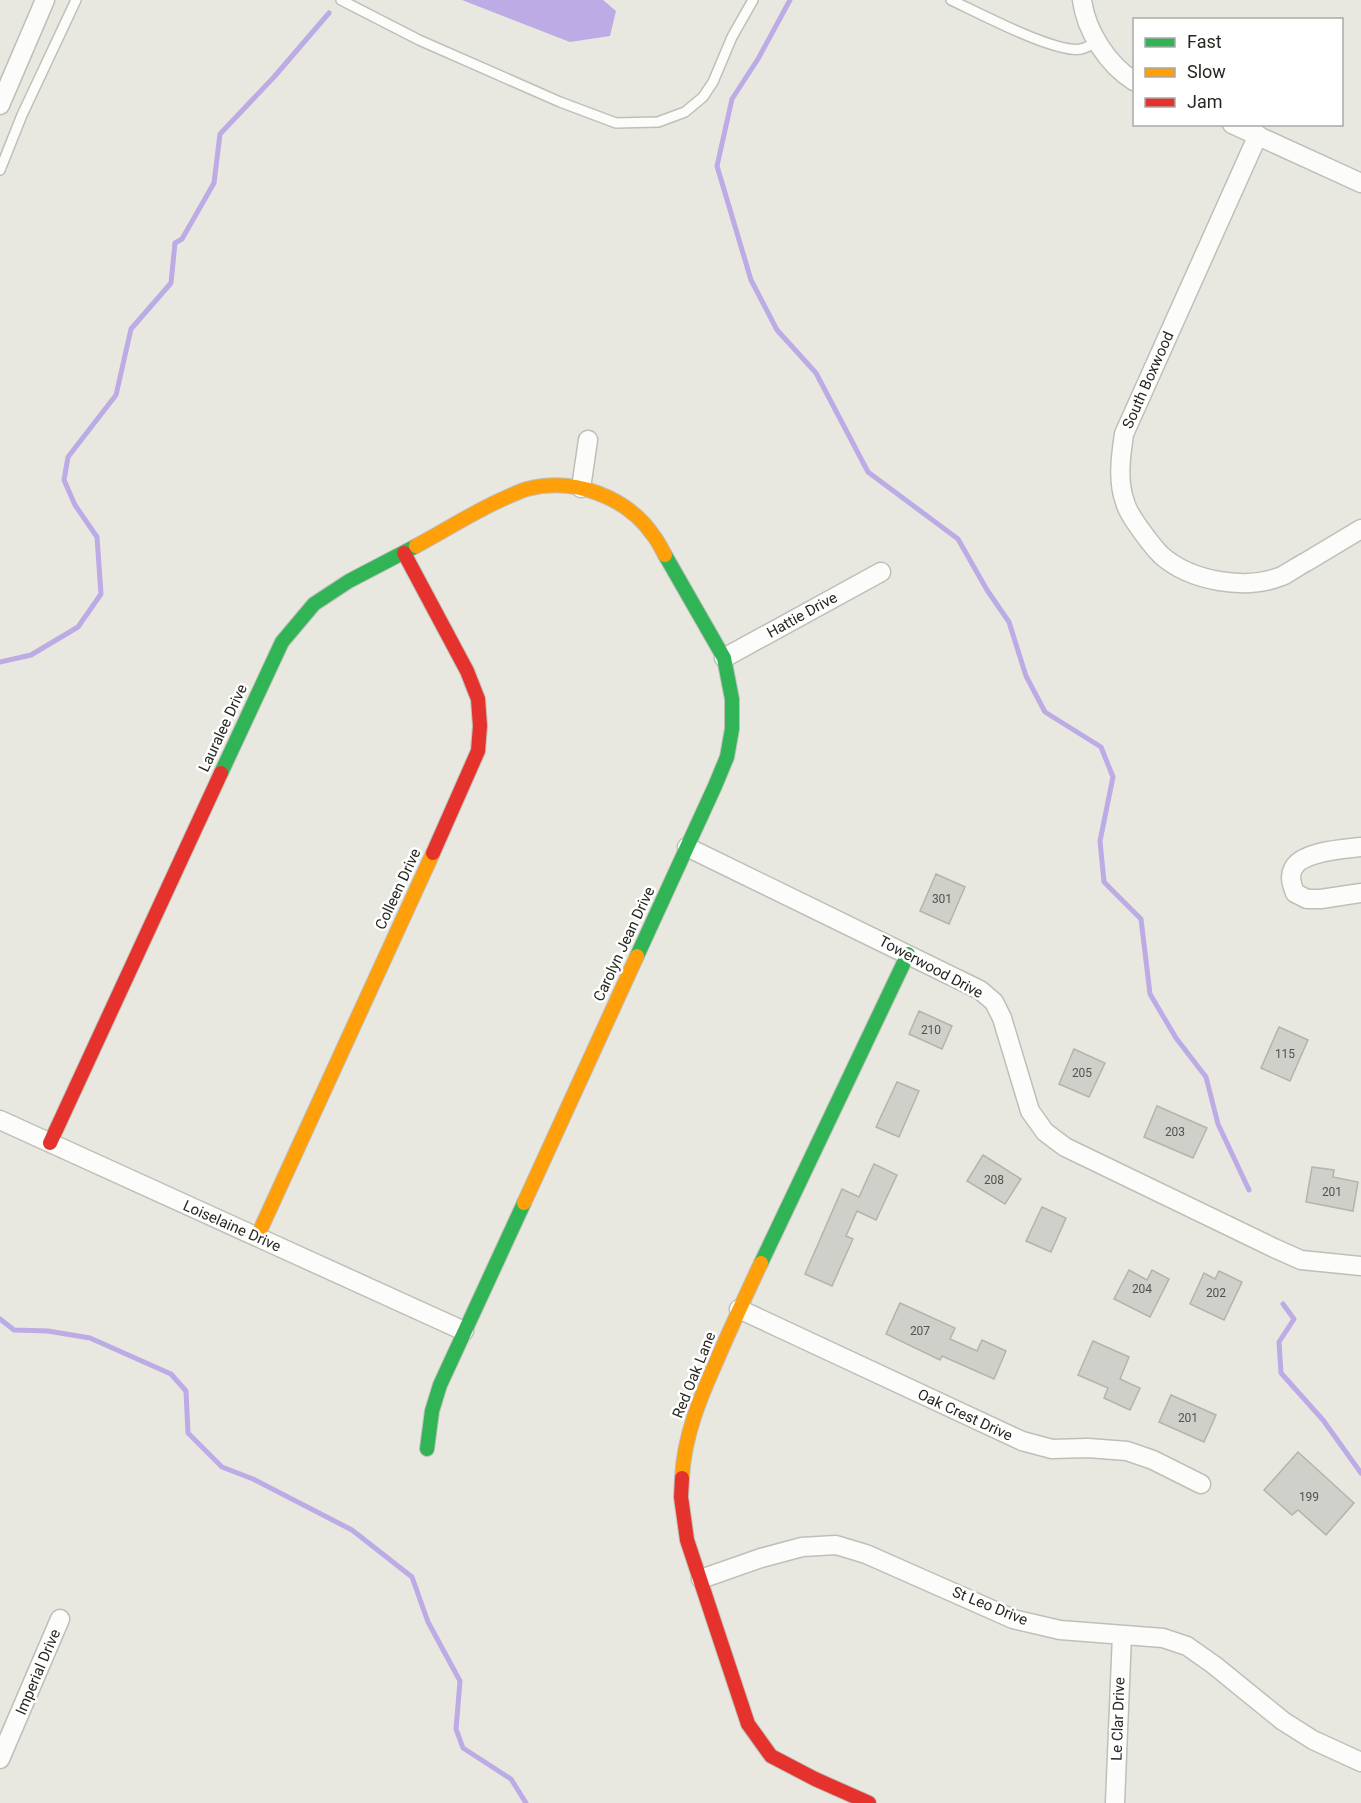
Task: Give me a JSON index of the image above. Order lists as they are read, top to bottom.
{
  "streets": {
    "street": [
      "South Boxwood",
      "Hattie Drive",
      "Lauralee Drive",
      "Colleen Drive",
      "Carolyn Jean Drive",
      "Towerwood Drive",
      "Loiselaine Drive",
      "Red Oak Lane",
      "Oak Crest Drive",
      "St Leo Drive",
      "Imperial Drive",
      "Le Clar Drive"
    ]
  },
  "crossings": [
    ["Hattie Drive", "Carolyn Jean Drive"],
    ["Lauralee Drive", "Colleen Drive"],
    ["Lauralee Drive", "Carolyn Jean Drive"],
    ["Lauralee Drive", "Loiselaine Drive"],
    ["Colleen Drive", "Loiselaine Drive"],
    ["Carolyn Jean Drive", "Towerwood Drive"],
    ["Carolyn Jean Drive", "Loiselaine Drive"],
    ["Towerwood Drive", "Red Oak Lane"],
    ["Red Oak Lane", "Oak Crest Drive"],
    ["Red Oak Lane", "St Leo Drive"],
    ["St Leo Drive", "Le Clar Drive"]
  ],
  "house_numbers": [
    "301",
    "210",
    "115",
    "205",
    "203",
    "208",
    "201",
    "204",
    "202",
    "207",
    "201",
    "199"
  ],
  "legend": ["Fast", "Slow", "Jam"]
}
